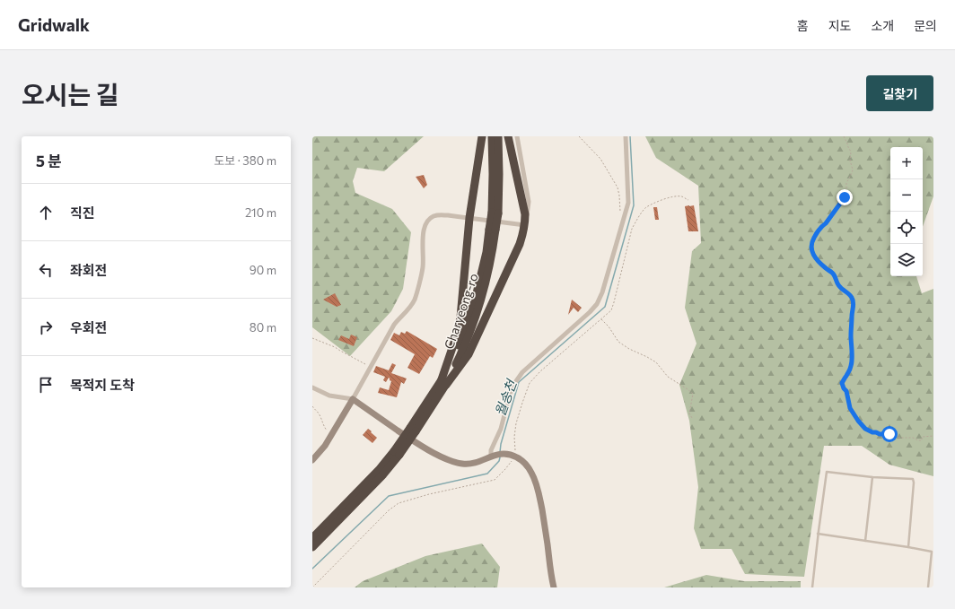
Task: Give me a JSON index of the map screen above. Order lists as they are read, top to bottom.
{
  "streets": {
    "highway": ["Charyeong-ro"]
  },
  "water": ["월송천"],
  "page": {
    "header": "Gridwalk",
    "nav": [
      "홈",
      "지도",
      "소개",
      "문의"
    ],
    "title": "오시는 길",
    "buttons": "길찾기",
    "heading": ["5 분", "도보 · 380 m"],
    "map_buttons": ["+", "−"],
    "list": [
      ["직진", "210 m"],
      ["좌회전", "90 m"],
      ["우회전", "80 m"],
      "목적지 도착"
    ]
  }
}
